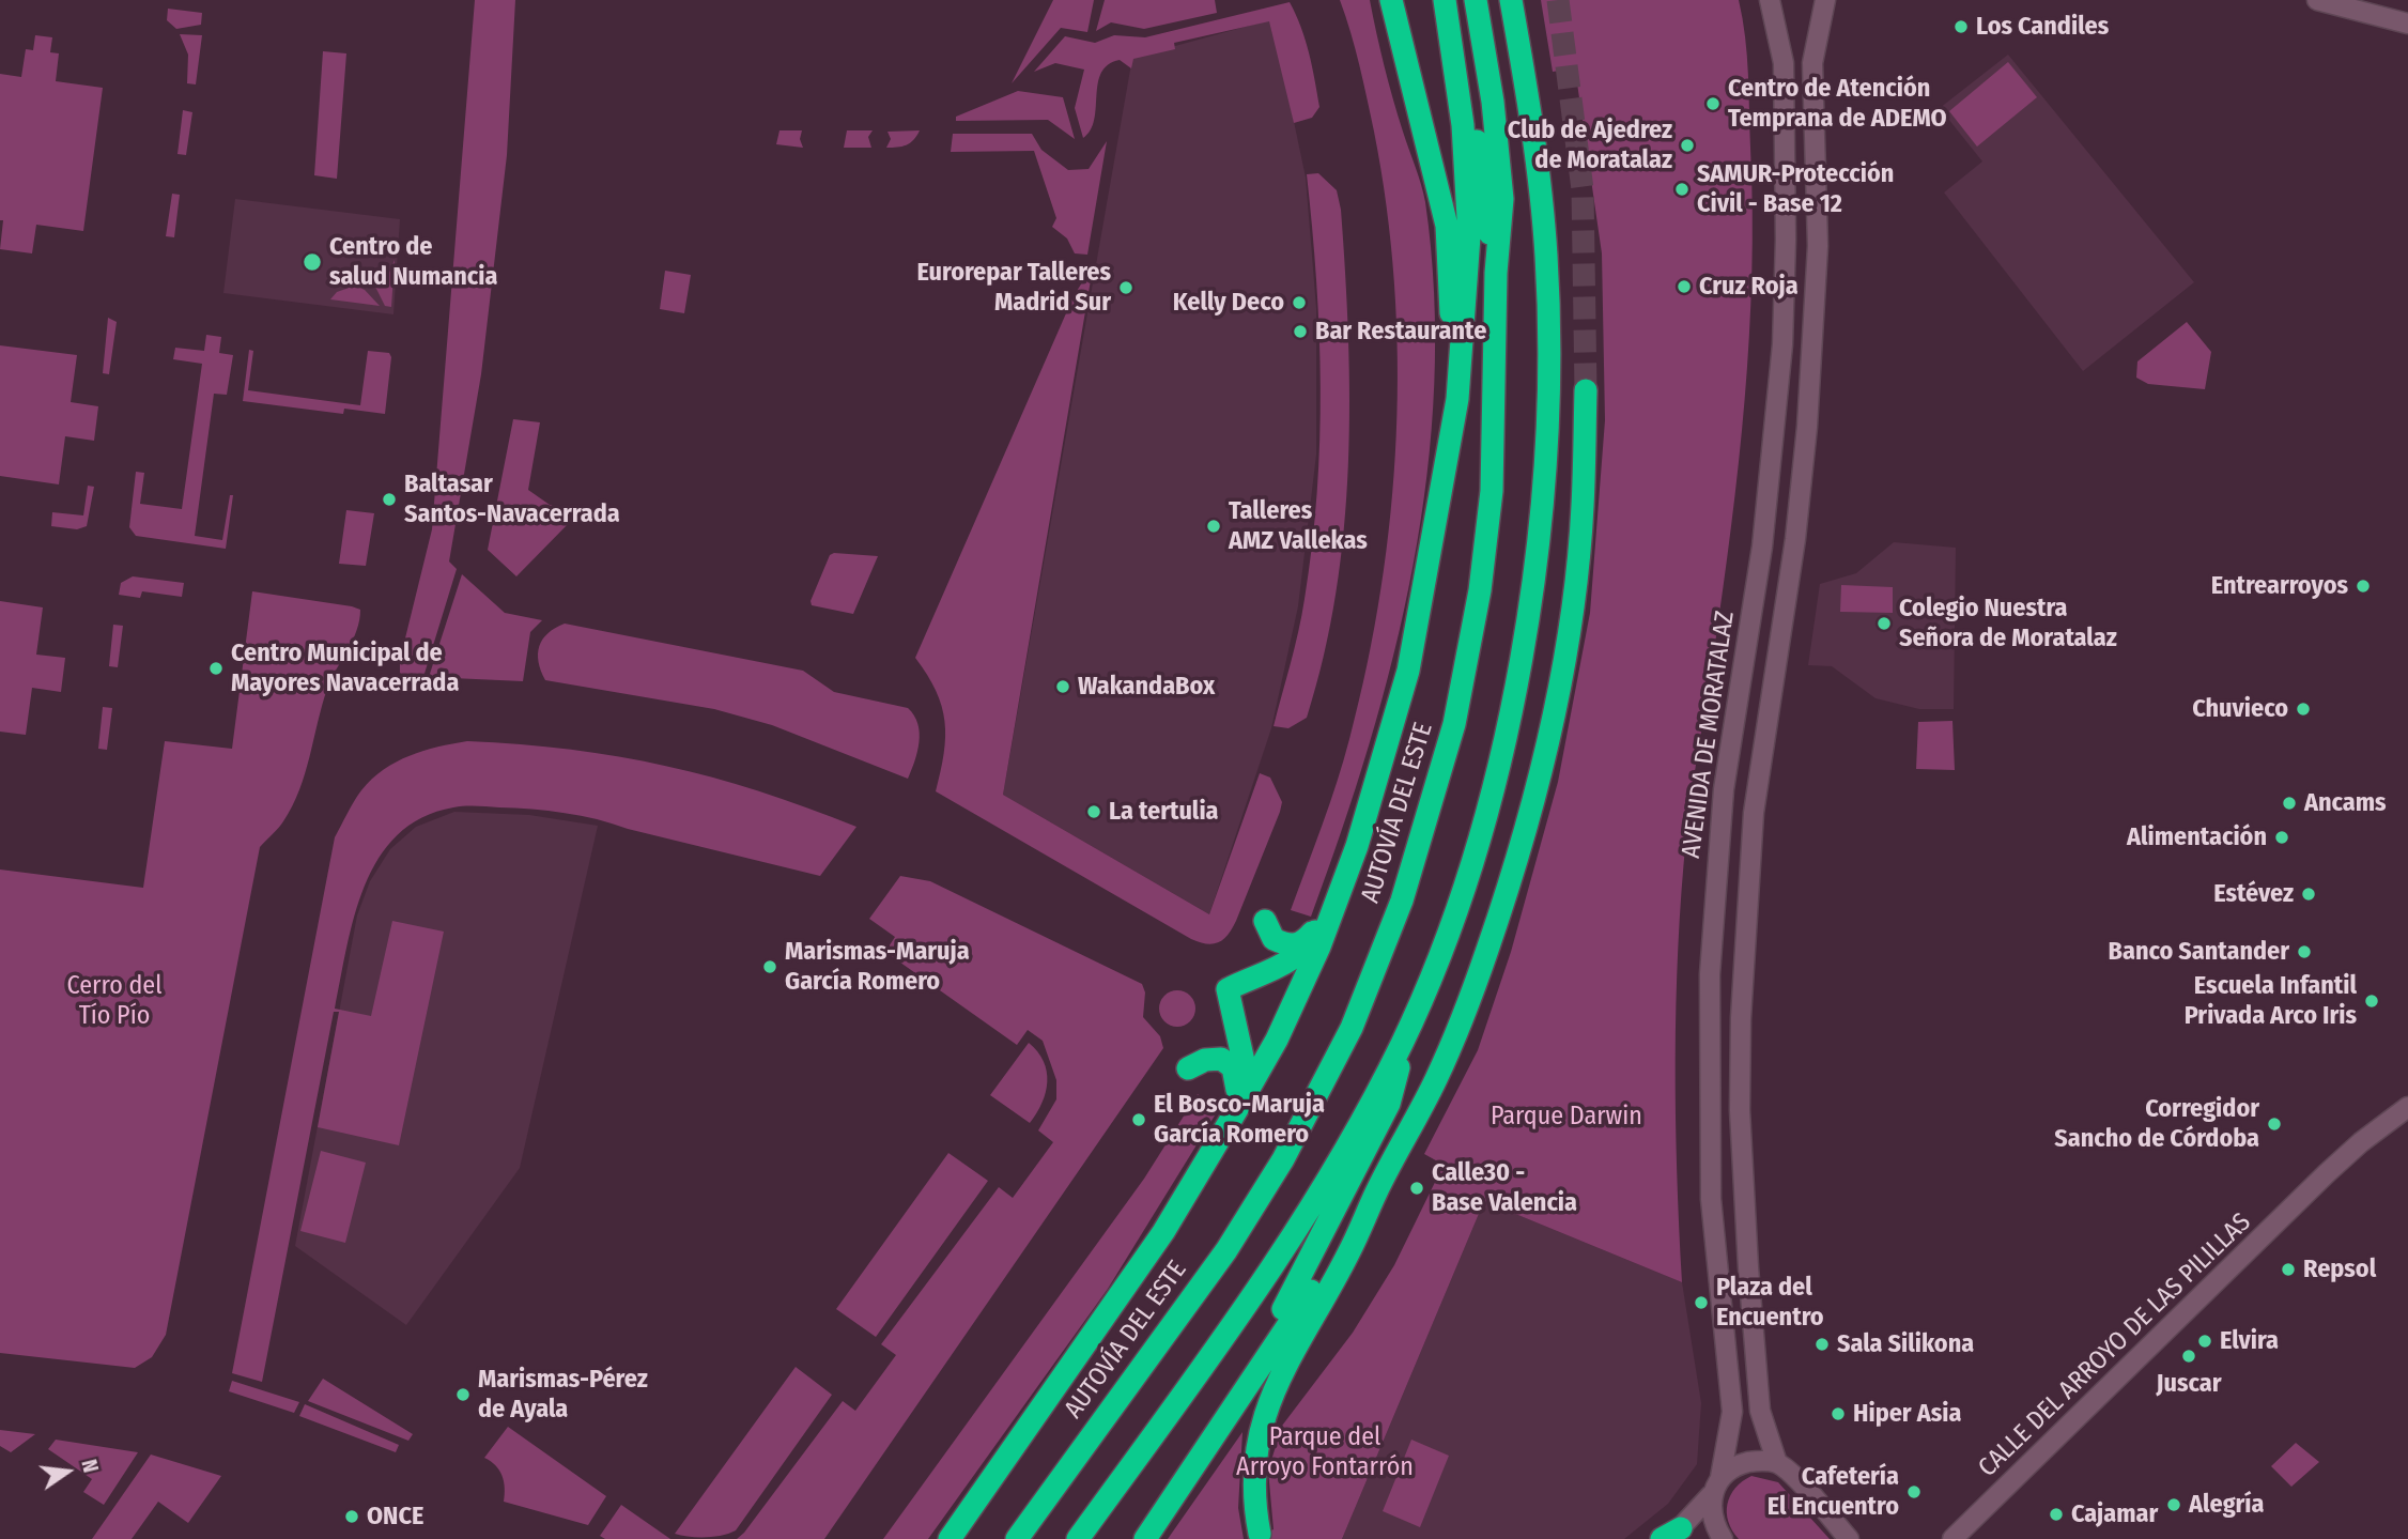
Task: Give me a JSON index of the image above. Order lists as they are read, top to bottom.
{
  "streets": {
    "highway": ["AUTOVÍA DEL ESTE"],
    "street": ["AVENIDA DE MORATALAZ", "CALLE DEL ARROYO DE LAS PILILLAS"]
  },
  "parks": ["Cerro del Tío Pío", "Parque Darwin", "Parque del Arroyo Fontarrón"],
  "places": [
    "Los Candiles",
    "Centro de Atención Temprana de ADEMO",
    "Club de Ajedrez de Moratalaz",
    "SAMUR-Protección Civil - Base 12",
    "Centro de salud Numancia",
    "Cruz Roja",
    "Eurorepar Talleres Madrid Sur",
    "Kelly Deco",
    "Bar Restaurante",
    "Baltasar Santos-Navacerrada",
    "Talleres AMZ Vallekas",
    "Entrearroyos",
    "Colegio Nuestra Señora de Moratalaz",
    "Centro Municipal de Mayores Navacerrada",
    "WakandaBox",
    "Chuvieco",
    "Ancams",
    "La tertulia",
    "Alimentación",
    "Estévez",
    "Banco Santander",
    "Marismas-Maruja García Romero",
    "Escuela Infantil Privada Arco Iris",
    "El Bosco-Maruja García Romero",
    "Corregidor Sancho de Córdoba",
    "Calle30 - Base Valencia",
    "Repsol",
    "Plaza del Encuentro",
    "Elvira",
    "Sala Silikona",
    "Juscar",
    "Marismas-Pérez de Ayala",
    "Hiper Asia",
    "Cafetería El Encuentro",
    "Alegría",
    "Cajamar",
    "ONCE"
  ],
  "north": "right"
}
